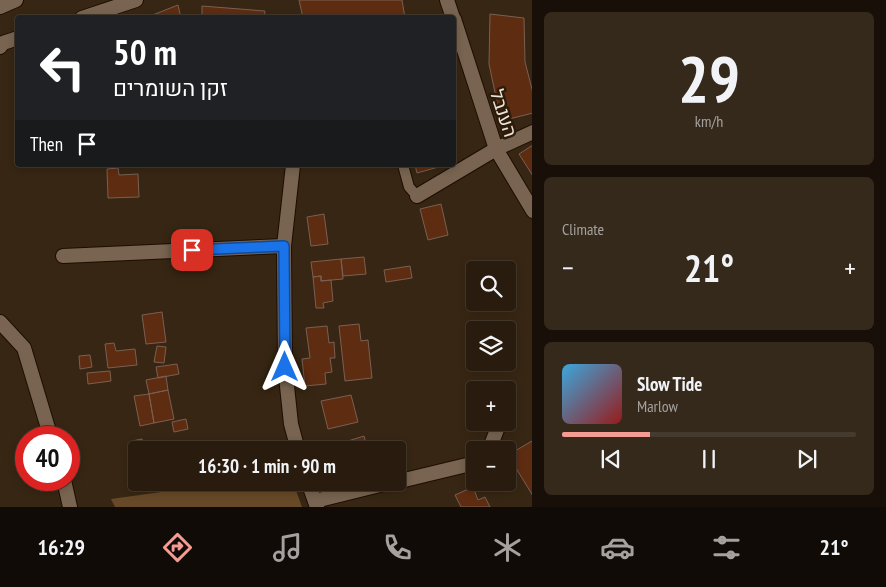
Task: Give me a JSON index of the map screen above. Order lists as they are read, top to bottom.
{
  "streets": {
    "street": ["הענבל"]
  },
  "page": {
    "tile": [
      ["29", "km/h"],
      "Climate"
    ],
    "turn": ["50 m", "זקן השומרים"],
    "then": "Then",
    "heat": ["−", "21°", "+"],
    "map_buttons": ["+", "−"],
    "song": ["Slow Tide", "Marlow"],
    "limit": "40",
    "trip": "16:30 · 1 min · 90 m",
    "tabs": ["16:29", "21°"]
  }
}
